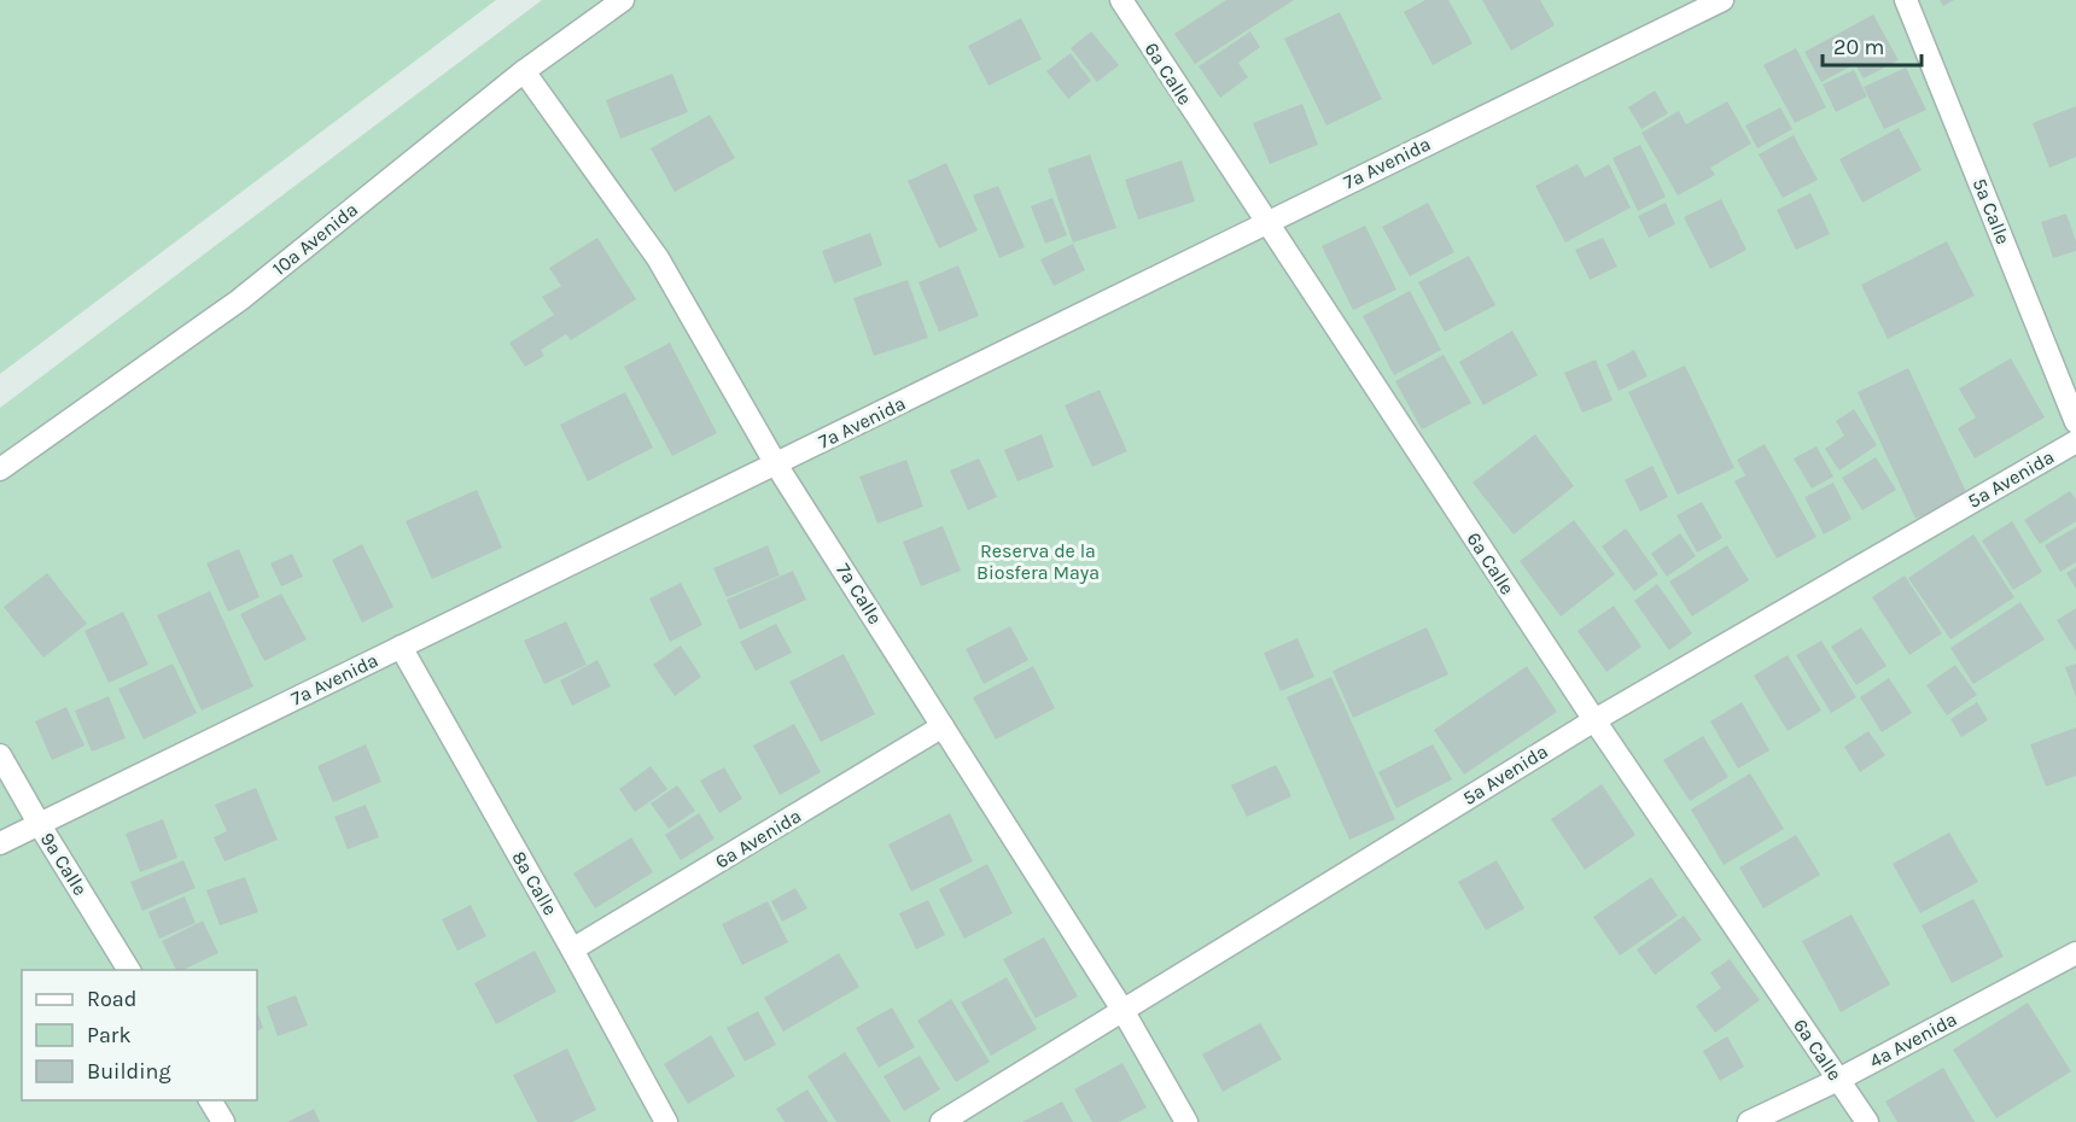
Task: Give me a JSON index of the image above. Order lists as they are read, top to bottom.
{
  "streets": {
    "street": [
      "6a Calle",
      "7a Avenida",
      "5a Calle",
      "10a Avenida",
      "5a Avenida",
      "7a Calle",
      "6a Avenida",
      "9a Calle",
      "8a Calle",
      "4a Avenida"
    ]
  },
  "crossings": [
    ["6a Calle", "7a Avenida"],
    ["6a Calle", "5a Avenida"],
    ["6a Calle", "4a Avenida"],
    ["7a Avenida", "7a Calle"],
    ["7a Avenida", "9a Calle"],
    ["7a Avenida", "8a Calle"],
    ["10a Avenida", "7a Calle"],
    ["5a Avenida", "7a Calle"],
    ["7a Calle", "6a Avenida"],
    ["6a Avenida", "8a Calle"]
  ],
  "parks": ["Reserva de la Biosfera Maya"],
  "legend": ["Road", "Park", "Building"],
  "scale_bar": "20 m"
}
